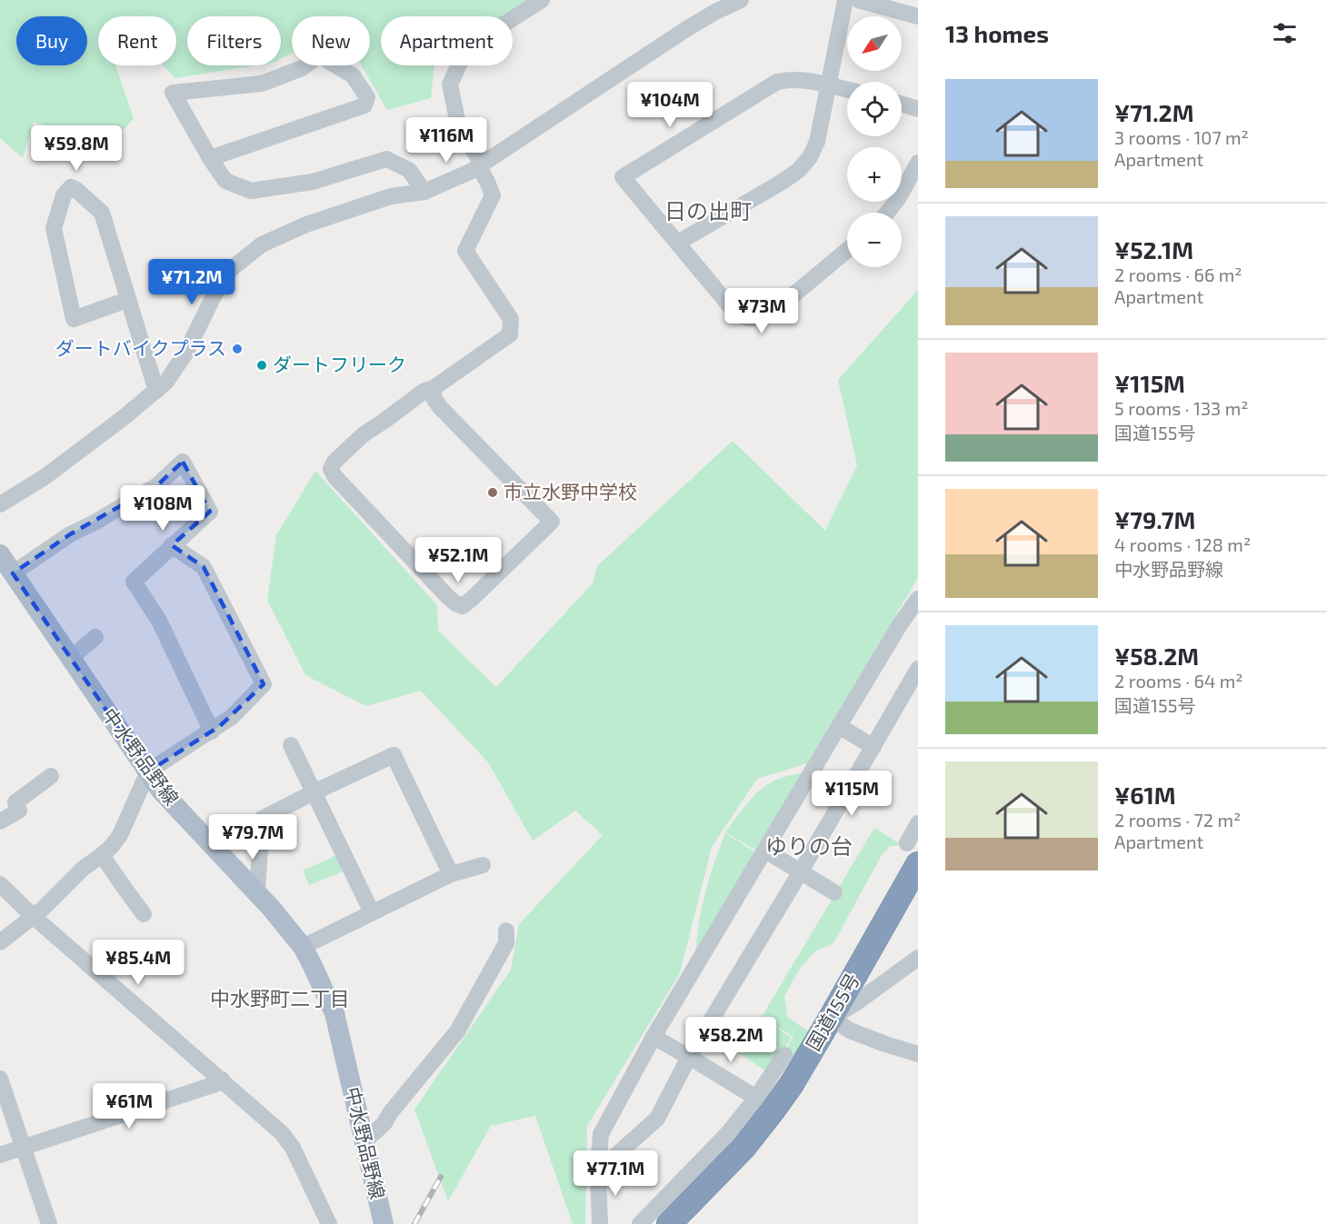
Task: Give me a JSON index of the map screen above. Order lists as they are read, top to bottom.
{
  "streets": {
    "highway": ["国道155号"],
    "main road": ["中水野品野線"]
  },
  "districts": ["日の出町", "ゆりの台", "中水野町二丁目"],
  "places": ["ダートバイクプラス", "ダートフリーク", "市立水野中学校"],
  "north": "bottom left",
  "page": {
    "heading": "13 homes",
    "map_buttons": ["+", "−"],
    "chip": [
      "Buy",
      "Rent",
      "Filters",
      "New",
      "Apartment"
    ],
    "list": [
      {
        "name": "¥71.2M",
        "note": "3 rooms · 107 m² · Apartment"
      },
      {
        "name": "¥52.1M",
        "note": "2 rooms · 66 m² · Apartment"
      },
      {
        "name": "¥115M",
        "note": "5 rooms · 133 m² · 国道155号"
      },
      {
        "name": "¥79.7M",
        "note": "4 rooms · 128 m² · 中水野品野線"
      },
      {
        "name": "¥58.2M",
        "note": "2 rooms · 64 m² · 国道155号"
      },
      {
        "name": "¥61M",
        "note": "2 rooms · 72 m² · Apartment"
      }
    ],
    "price": [
      "¥104M",
      "¥116M",
      "¥59.8M",
      "¥71.2M",
      "¥73M",
      "¥108M",
      "¥52.1M",
      "¥115M",
      "¥79.7M",
      "¥85.4M",
      "¥58.2M",
      "¥61M",
      "¥77.1M"
    ]
  }
}
